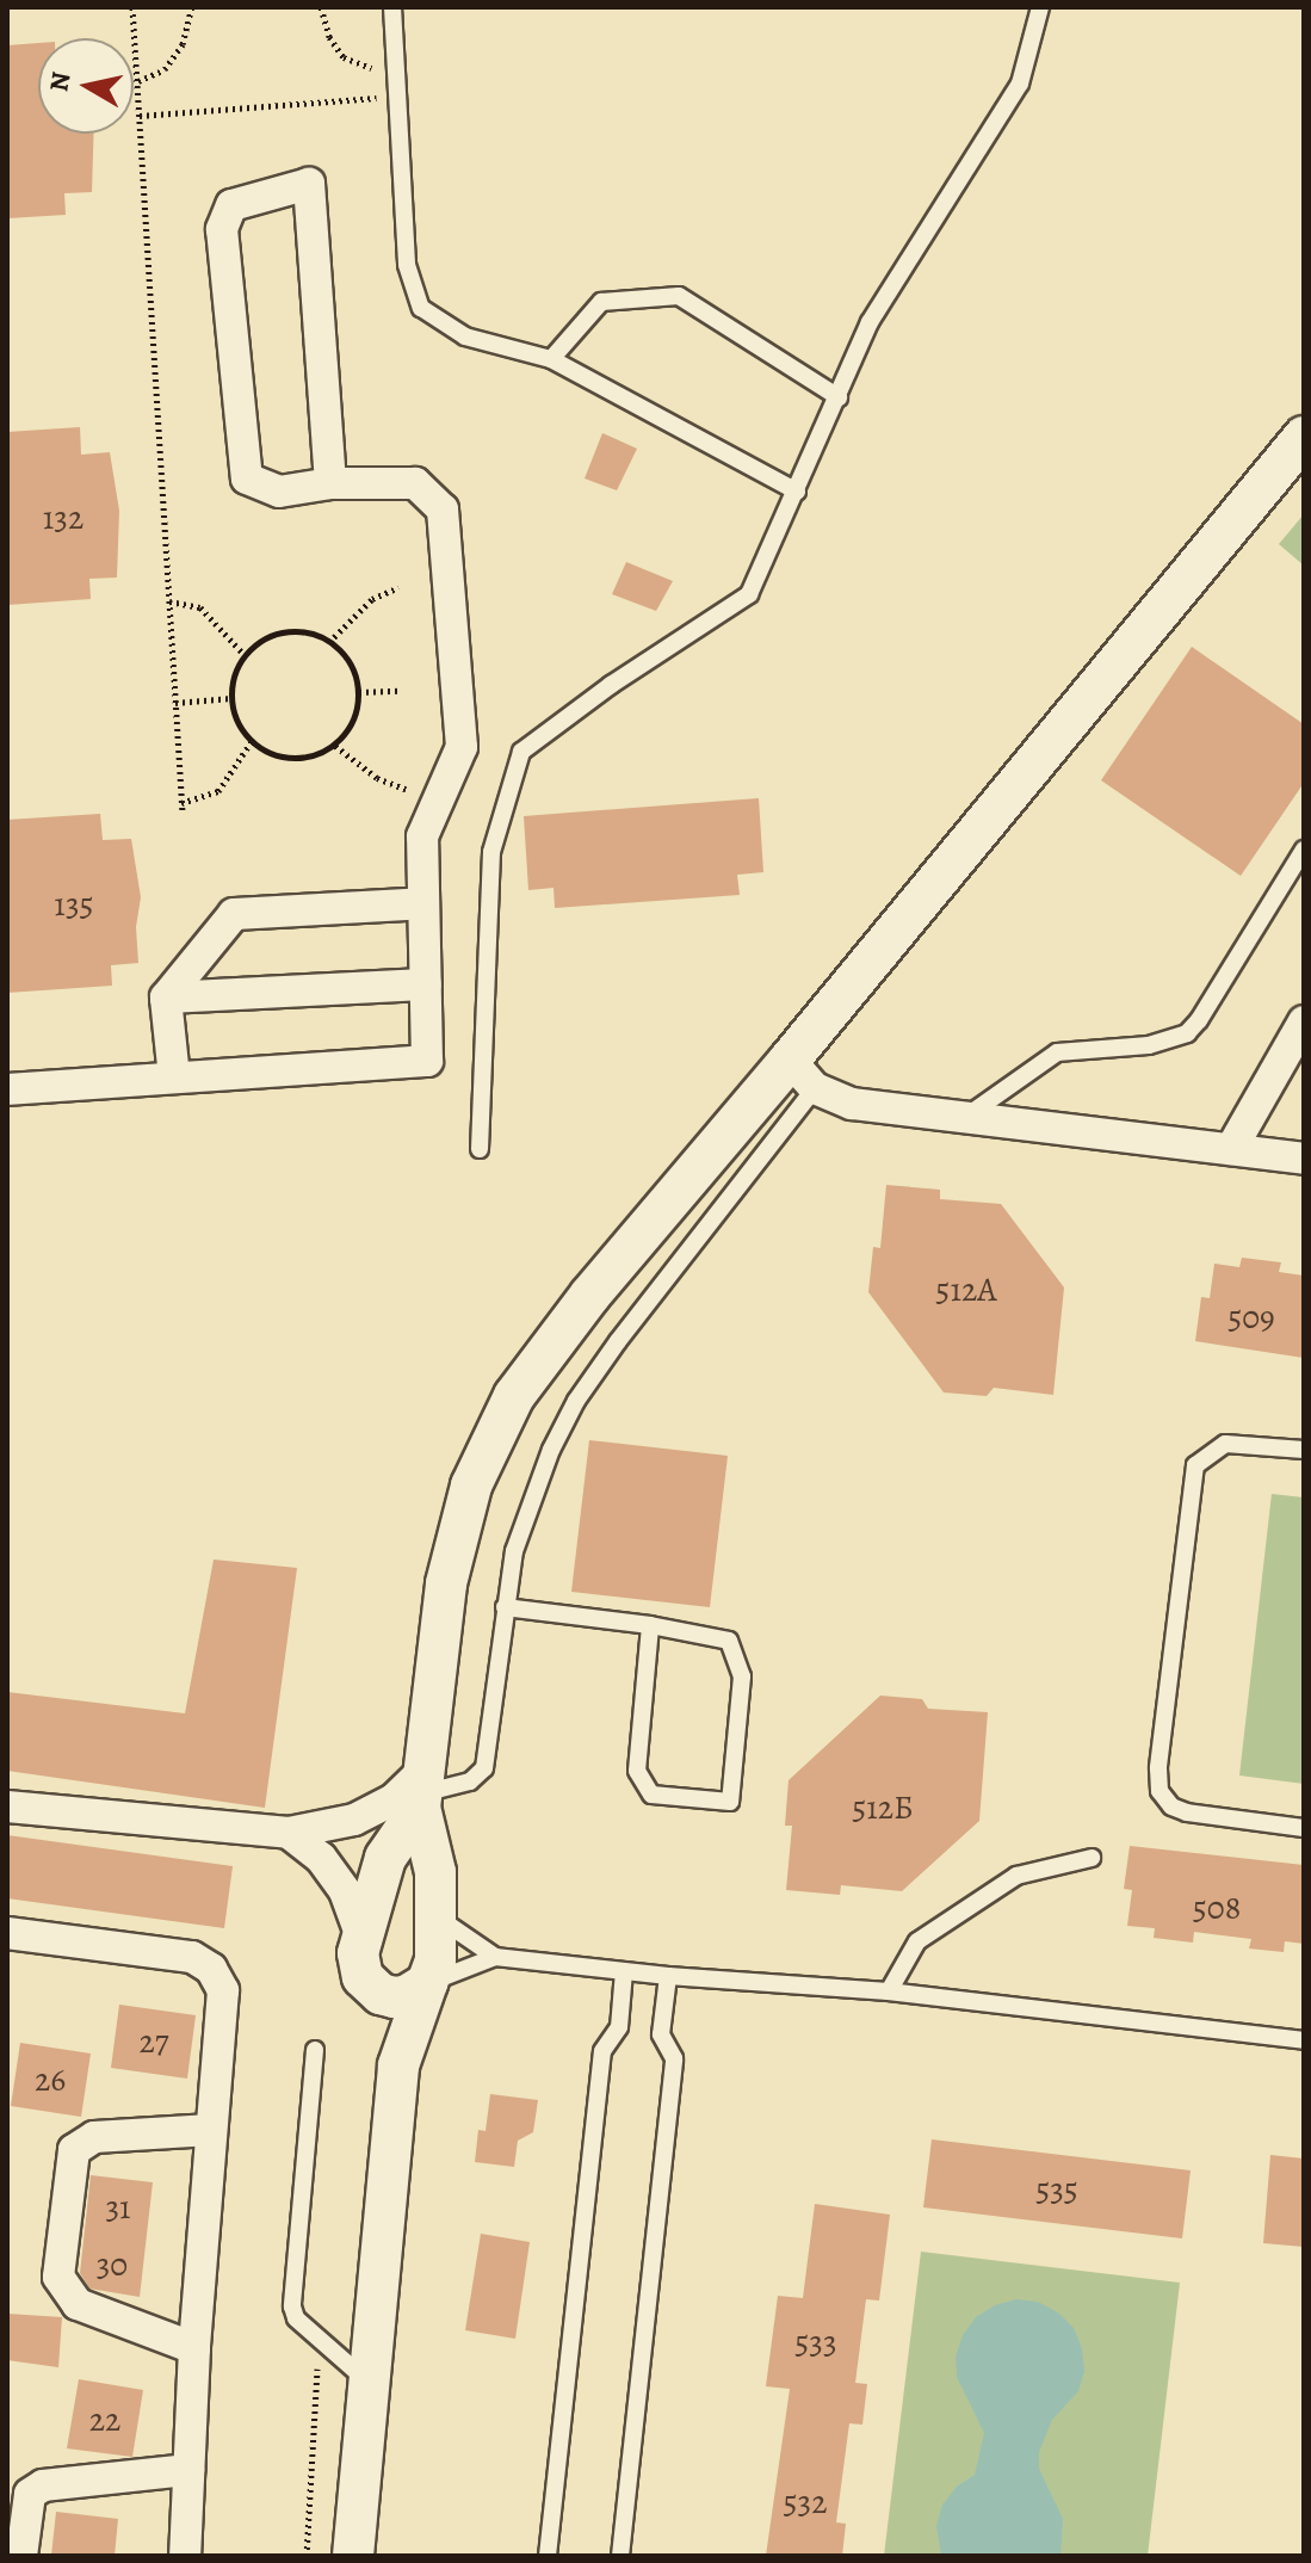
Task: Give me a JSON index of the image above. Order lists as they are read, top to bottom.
{
  "house_numbers": [
    "132",
    "135",
    "512А",
    "509",
    "512Б",
    "508",
    "27",
    "26",
    "535",
    "31",
    "30",
    "533",
    "22",
    "532"
  ],
  "north": "left"
}
